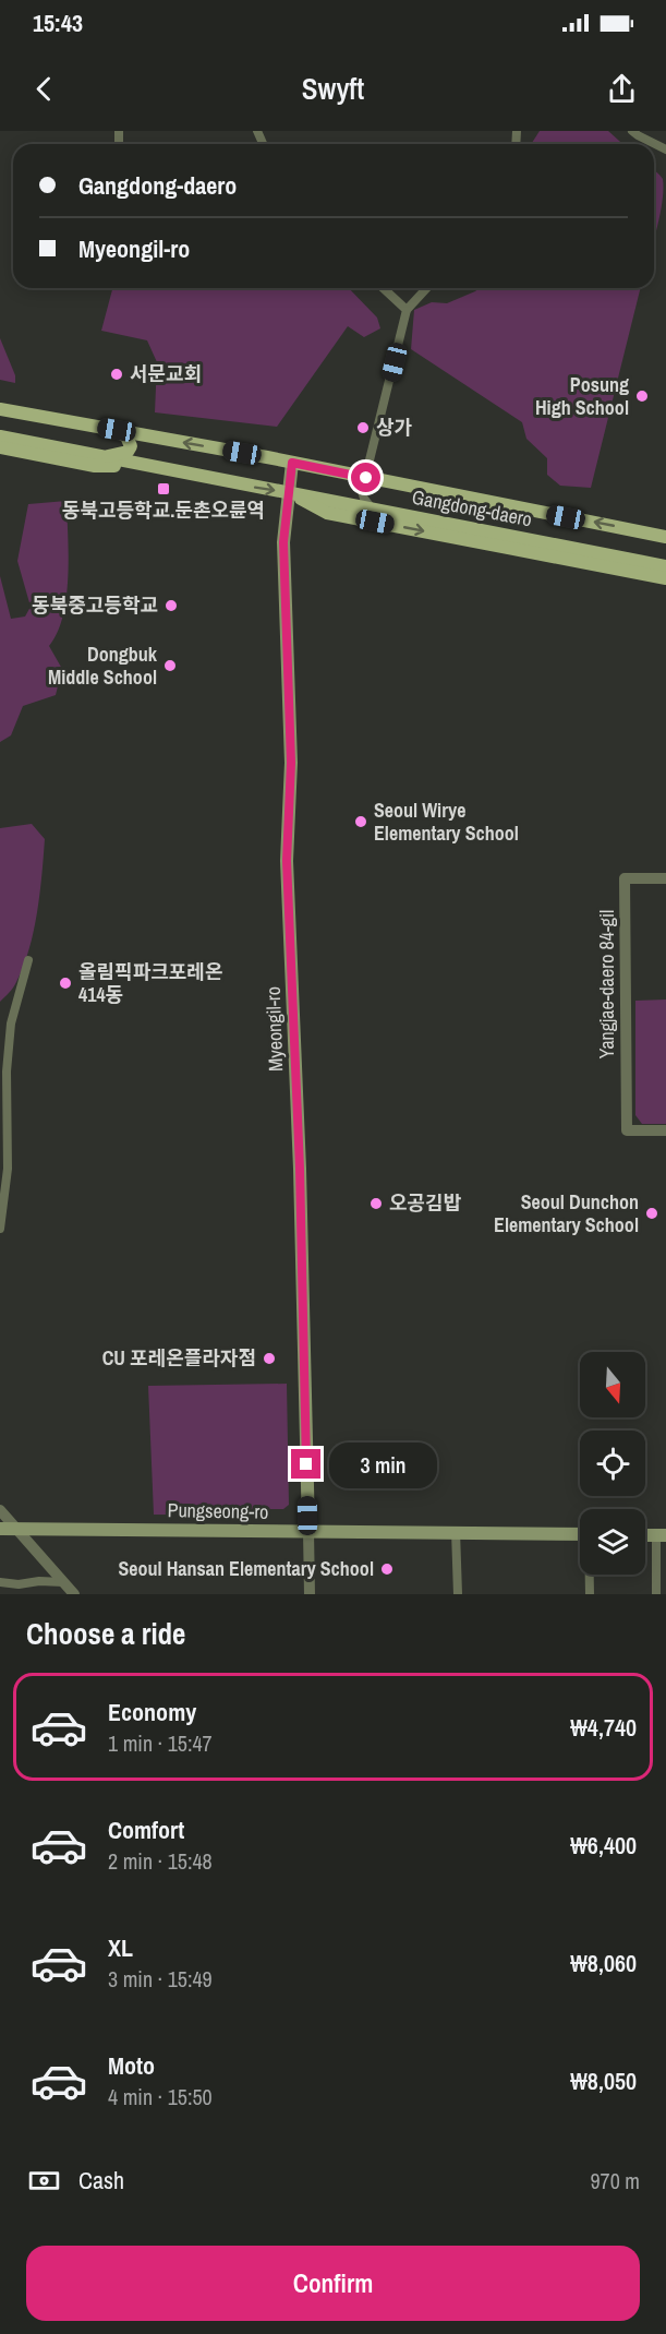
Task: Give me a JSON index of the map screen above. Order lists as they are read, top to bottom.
{
  "streets": {
    "main road": ["Gangdong-daero", "Myeongil-ro", "Pungseong-ro"],
    "street": ["Yangjae-daero 84-gil"]
  },
  "crossings": [
    ["Gangdong-daero", "Myeongil-ro"],
    ["Myeongil-ro", "Pungseong-ro"]
  ],
  "places": {
    "other": [
      "서문교회",
      "Posung High School",
      "상가",
      "동북중고등학교",
      "Dongbuk Middle School",
      "Seoul Wirye Elementary School",
      "올림픽파크포레온 414동",
      "오공김밥",
      "Seoul Dunchon Elementary School",
      "CU 포레온플라자점",
      "Seoul Hansan Elementary School"
    ],
    "transit": ["동북고등학교.둔촌오륜역"]
  },
  "north": "bottom",
  "page": {
    "status": "15:43",
    "header": "Swyft",
    "banner": ["Gangdong-daero", "Myeongil-ro"],
    "bubble": "3 min",
    "heading": "Choose a ride",
    "list": [
      {
        "name": "Economy",
        "note": "1 min · 15:47",
        "value": "₩4,740"
      },
      {
        "name": "Comfort",
        "note": "2 min · 15:48",
        "value": "₩6,400"
      },
      {
        "name": "XL",
        "note": "3 min · 15:49",
        "value": "₩8,060"
      },
      {
        "name": "Moto",
        "note": "4 min · 15:50",
        "value": "₩8,050"
      }
    ],
    "pay": ["Cash", "970 m"],
    "buttons": "Confirm"
  }
}
